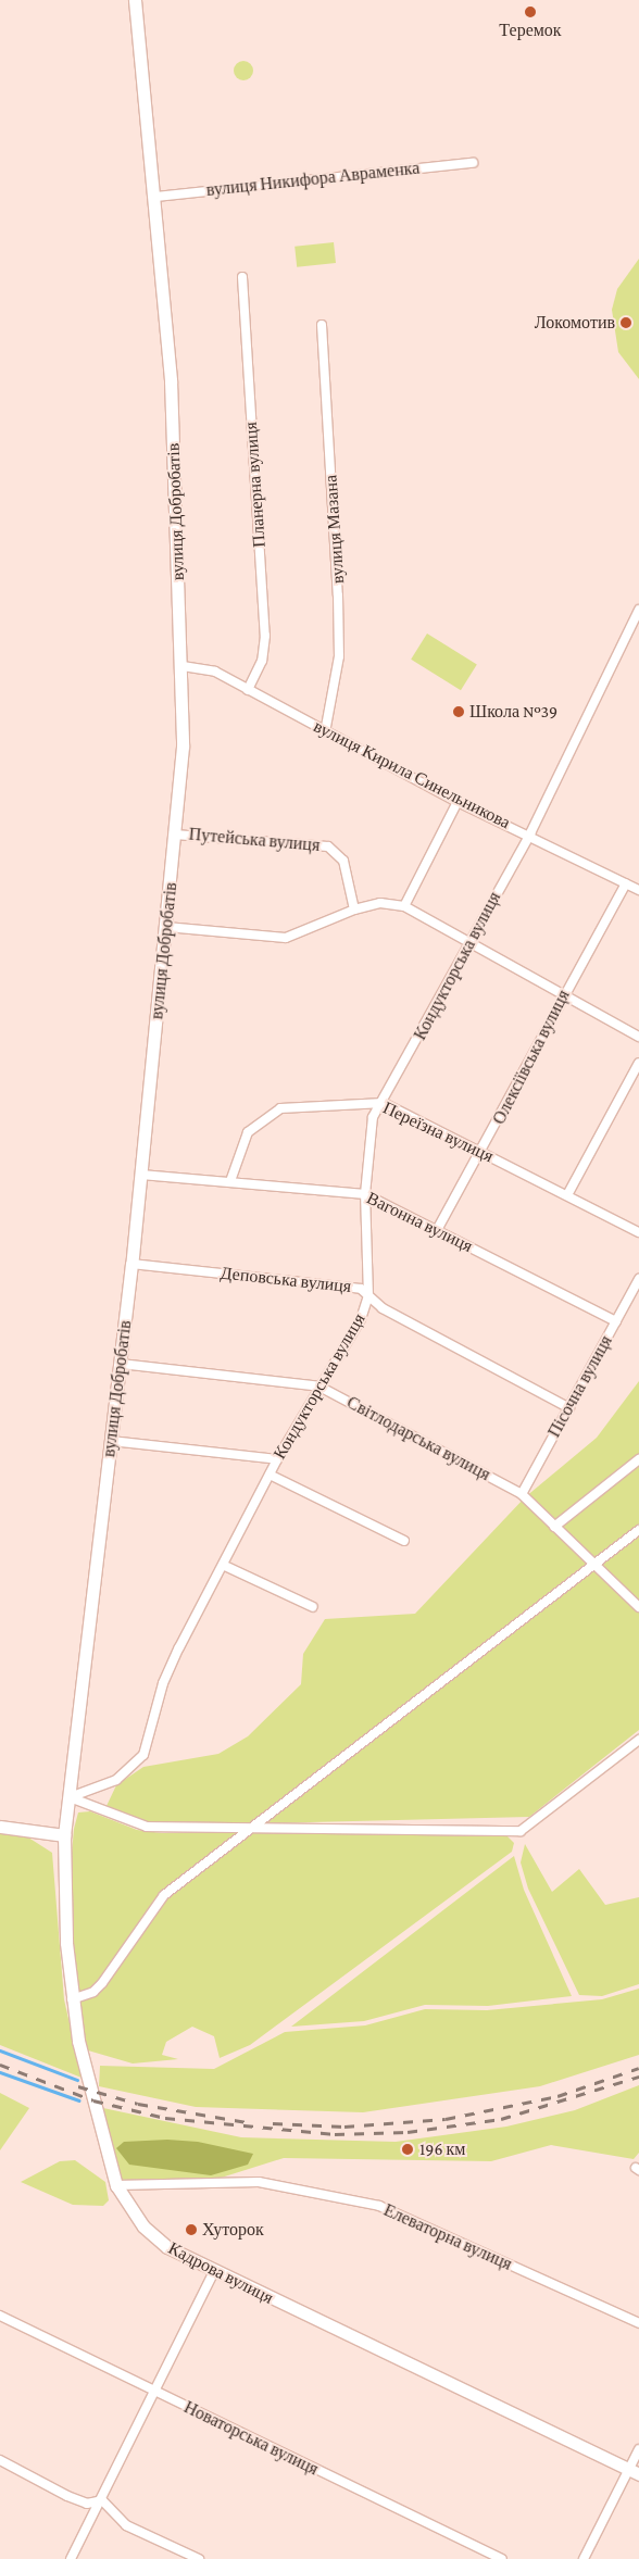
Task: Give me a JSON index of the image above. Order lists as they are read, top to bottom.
{
  "streets": {
    "street": [
      "вулиця Никифора Авраменка",
      "Планерна вулиця",
      "вулиця Добробатів",
      "вулиця Мазана",
      "вулиця Кирила Синельникова",
      "Путейська вулиця",
      "Кондукторська вулиця",
      "Олексіївська вулиця",
      "Переїзна вулиця",
      "Вагонна вулиця",
      "Деповська вулиця",
      "Пісочна вулиця",
      "Світлодарська вулиця",
      "Елеваторна вулиця",
      "Кадрова вулиця",
      "Новаторська вулиця"
    ]
  },
  "crossings": [
    ["вулиця Никифора Авраменка", "вулиця Добробатів"],
    ["Планерна вулиця", "вулиця Кирила Синельникова"],
    ["вулиця Добробатів", "вулиця Кирила Синельникова"],
    ["вулиця Добробатів", "Путейська вулиця"],
    ["вулиця Добробатів", "Кондукторська вулиця"],
    ["вулиця Добробатів", "Вагонна вулиця"],
    ["вулиця Добробатів", "Деповська вулиця"],
    ["вулиця Добробатів", "Світлодарська вулиця"],
    ["вулиця Добробатів", "Кадрова вулиця"],
    ["вулиця Мазана", "вулиця Кирила Синельникова"],
    ["вулиця Кирила Синельникова", "Кондукторська вулиця"],
    ["вулиця Кирила Синельникова", "Олексіївська вулиця"],
    ["Кондукторська вулиця", "Переїзна вулиця"],
    ["Кондукторська вулиця", "Вагонна вулиця"],
    ["Кондукторська вулиця", "Деповська вулиця"],
    ["Кондукторська вулиця", "Світлодарська вулиця"],
    ["Олексіївська вулиця", "Переїзна вулиця"],
    ["Олексіївська вулиця", "Вагонна вулиця"],
    ["Переїзна вулиця", "Вагонна вулиця"],
    ["Вагонна вулиця", "Пісочна вулиця"],
    ["Деповська вулиця", "Пісочна вулиця"],
    ["Пісочна вулиця", "Світлодарська вулиця"],
    ["Елеваторна вулиця", "Кадрова вулиця"]
  ],
  "places": [
    "Теремок",
    "Локомотив",
    "Школа №39",
    "196 км",
    "Хуторок"
  ]
}
